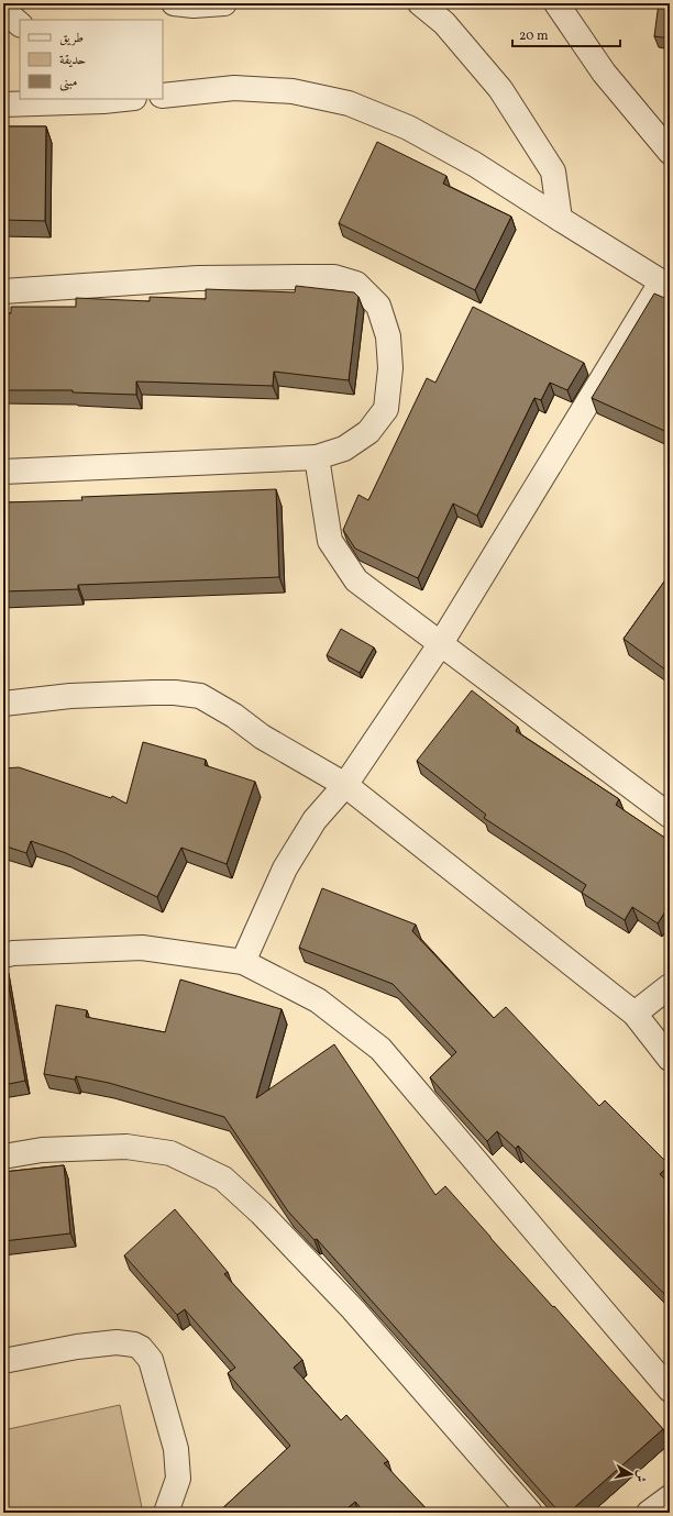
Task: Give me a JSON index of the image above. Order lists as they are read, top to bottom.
{
  "legend": ["طريق", "حديقة", "مبنى"],
  "scale_bar": "20 m",
  "north": "right"
}
